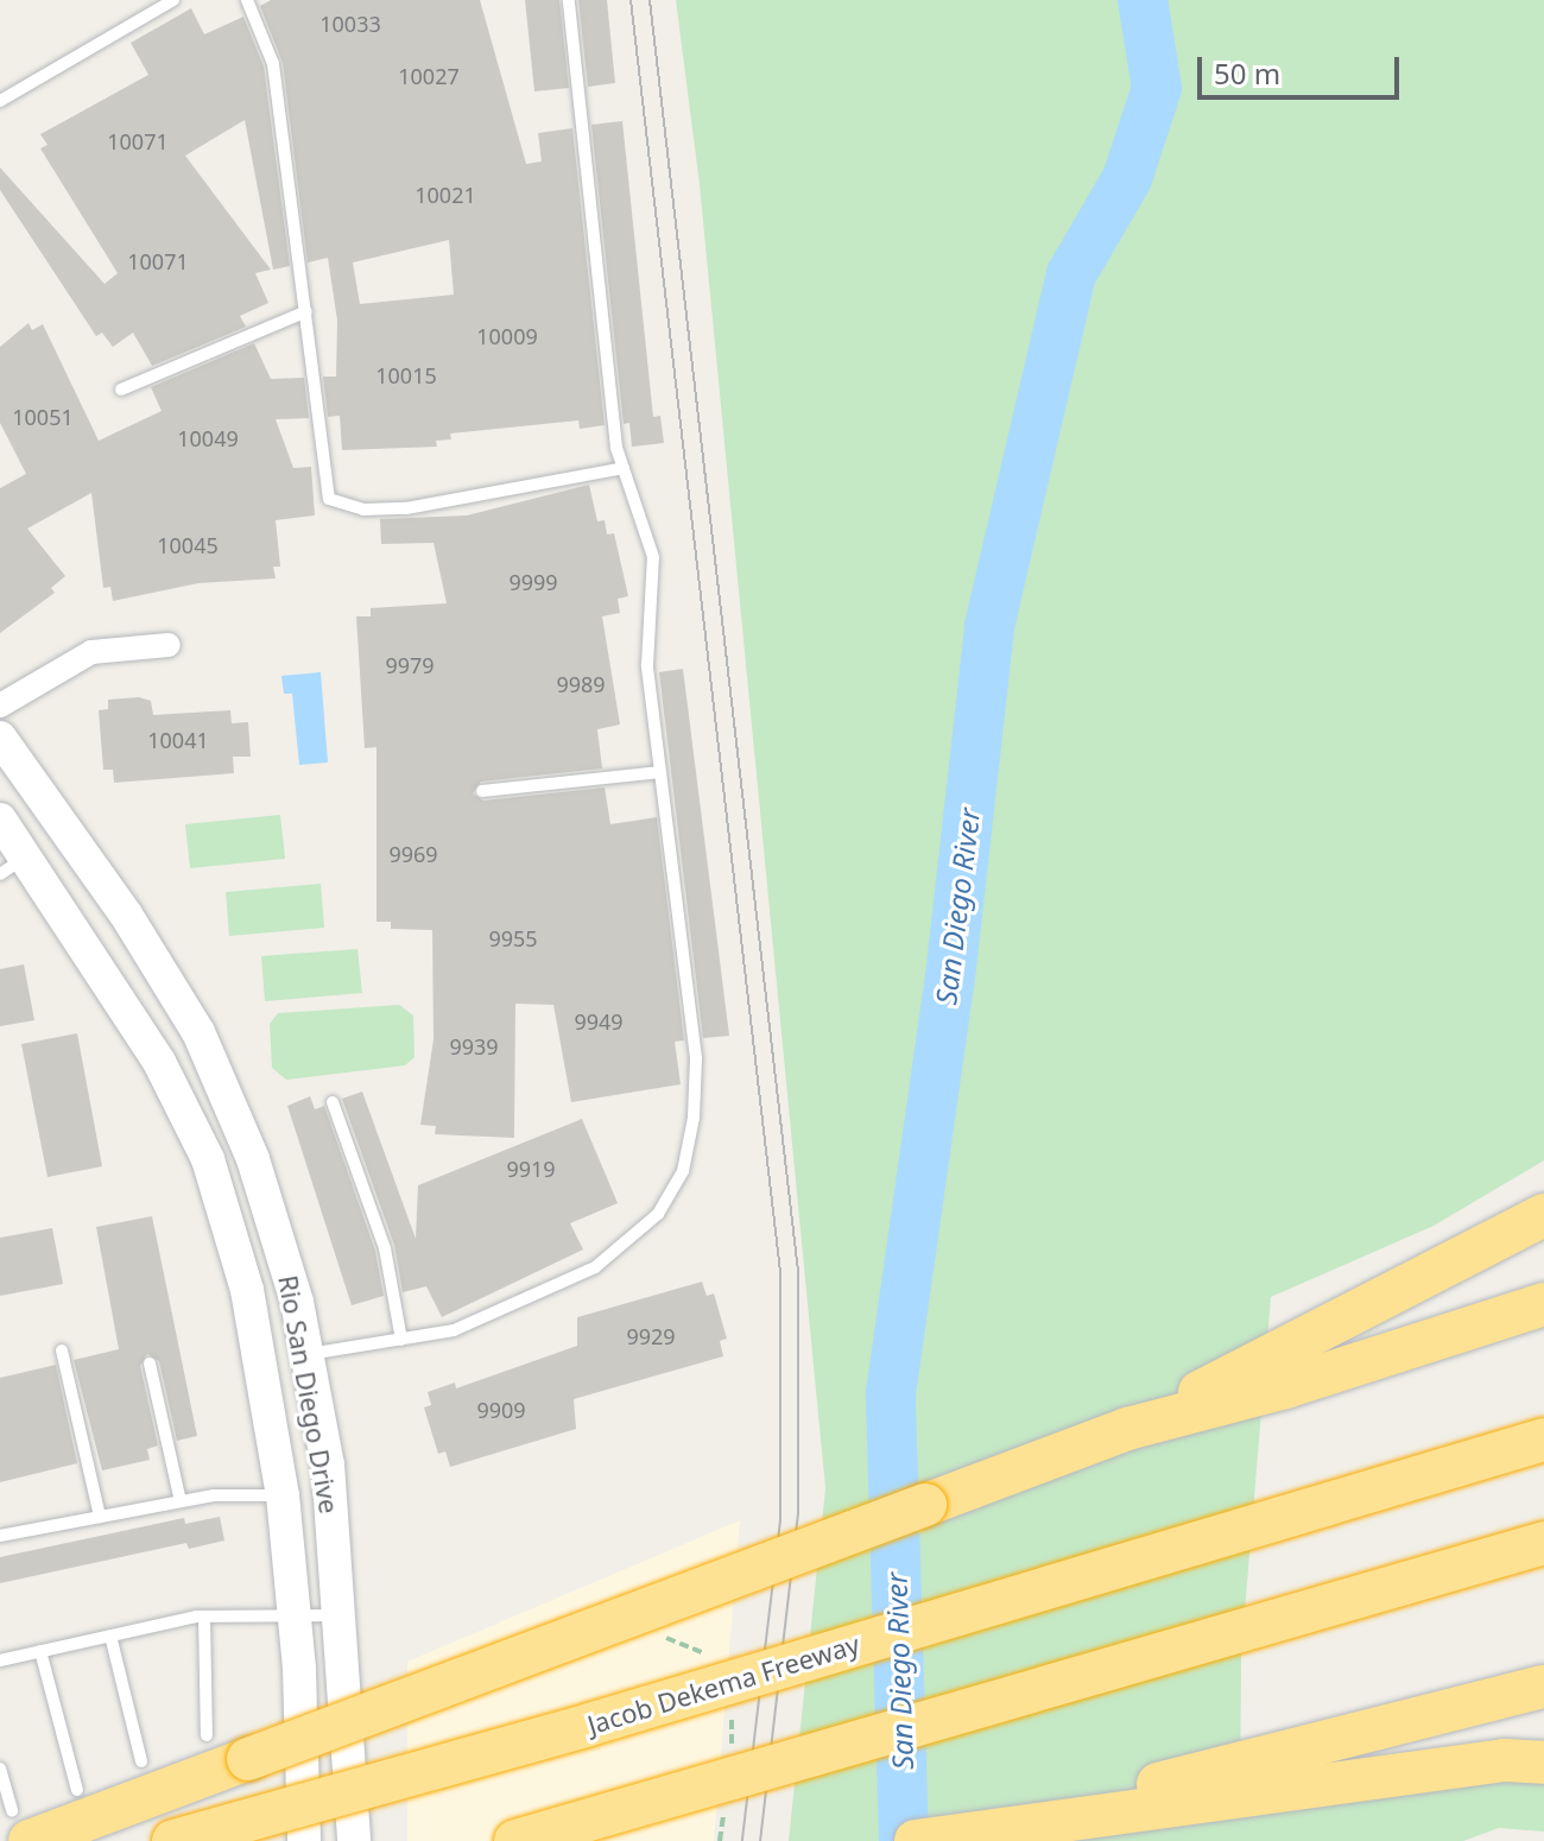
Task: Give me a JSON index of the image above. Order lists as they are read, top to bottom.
{
  "streets": {
    "highway": ["Jacob Dekema Freeway"],
    "main road": ["Rio San Diego Drive"]
  },
  "water": ["San Diego River"],
  "house_numbers": [
    "10033",
    "10027",
    "10071",
    "10021",
    "10071",
    "10009",
    "10015",
    "10051",
    "10049",
    "10045",
    "9999",
    "9979",
    "9989",
    "10041",
    "9969",
    "9955",
    "9949",
    "9939",
    "9919",
    "9929",
    "9909"
  ],
  "scale_bar": "50 m"
}
